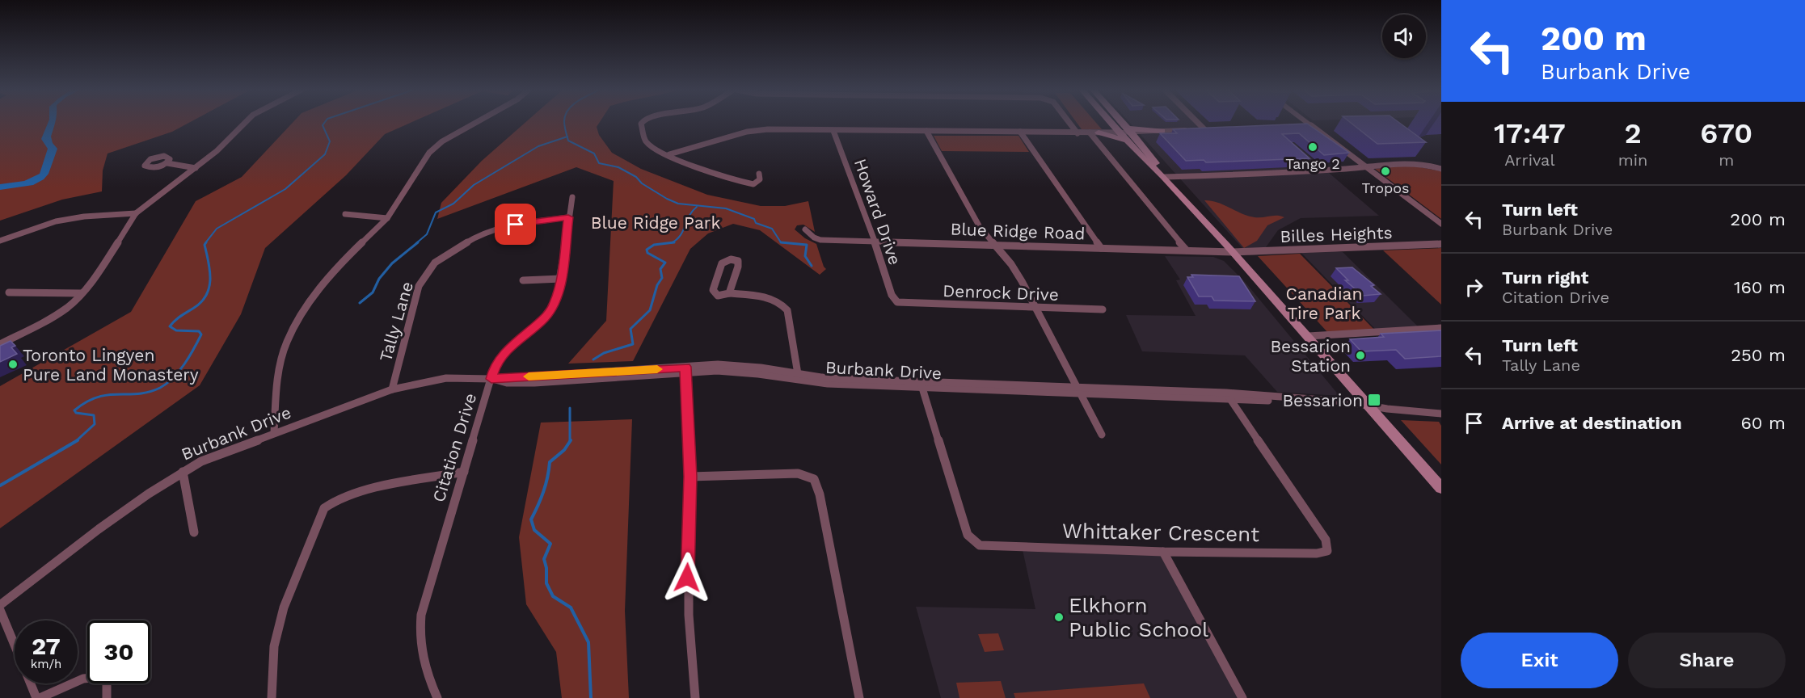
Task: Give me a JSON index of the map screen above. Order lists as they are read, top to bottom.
{
  "streets": {
    "street": [
      "Howard Drive",
      "Blue Ridge Road",
      "Billes Heights",
      "Denrock Drive",
      "Tally Lane",
      "Burbank Drive",
      "Citation Drive",
      "Whittaker Crescent"
    ]
  },
  "crossings": [
    ["Howard Drive", "Blue Ridge Road"],
    ["Howard Drive", "Denrock Drive"],
    ["Blue Ridge Road", "Billes Heights"],
    ["Tally Lane", "Burbank Drive"],
    ["Tally Lane", "Citation Drive"],
    ["Burbank Drive", "Citation Drive"],
    ["Burbank Drive", "Whittaker Crescent"]
  ],
  "parks": ["Blue Ridge Park", "Canadian Tire Park"],
  "places": {
    "other": [
      "Tango 2",
      "Tropos",
      "Bessarion Station",
      "Toronto Lingyen Pure Land Monastery",
      "Elkhorn Public School"
    ],
    "transit": ["Bessarion"]
  },
  "page": {
    "turn": ["200 m", "Burbank Drive"],
    "eta": [
      "17:47",
      "Arrival",
      "2",
      "min",
      "670",
      "m"
    ],
    "list": [
      {
        "name": "Turn left",
        "note": "Burbank Drive",
        "value": "200 m"
      },
      {
        "name": "Turn right",
        "note": "Citation Drive",
        "value": "160 m"
      },
      {
        "name": "Turn left",
        "note": "Tally Lane",
        "value": "250 m"
      },
      {
        "name": "Arrive at destination",
        "value": "60 m"
      }
    ],
    "speed": "27 km/h",
    "limit": "30",
    "buttons": ["Exit", "Share"]
  }
}
